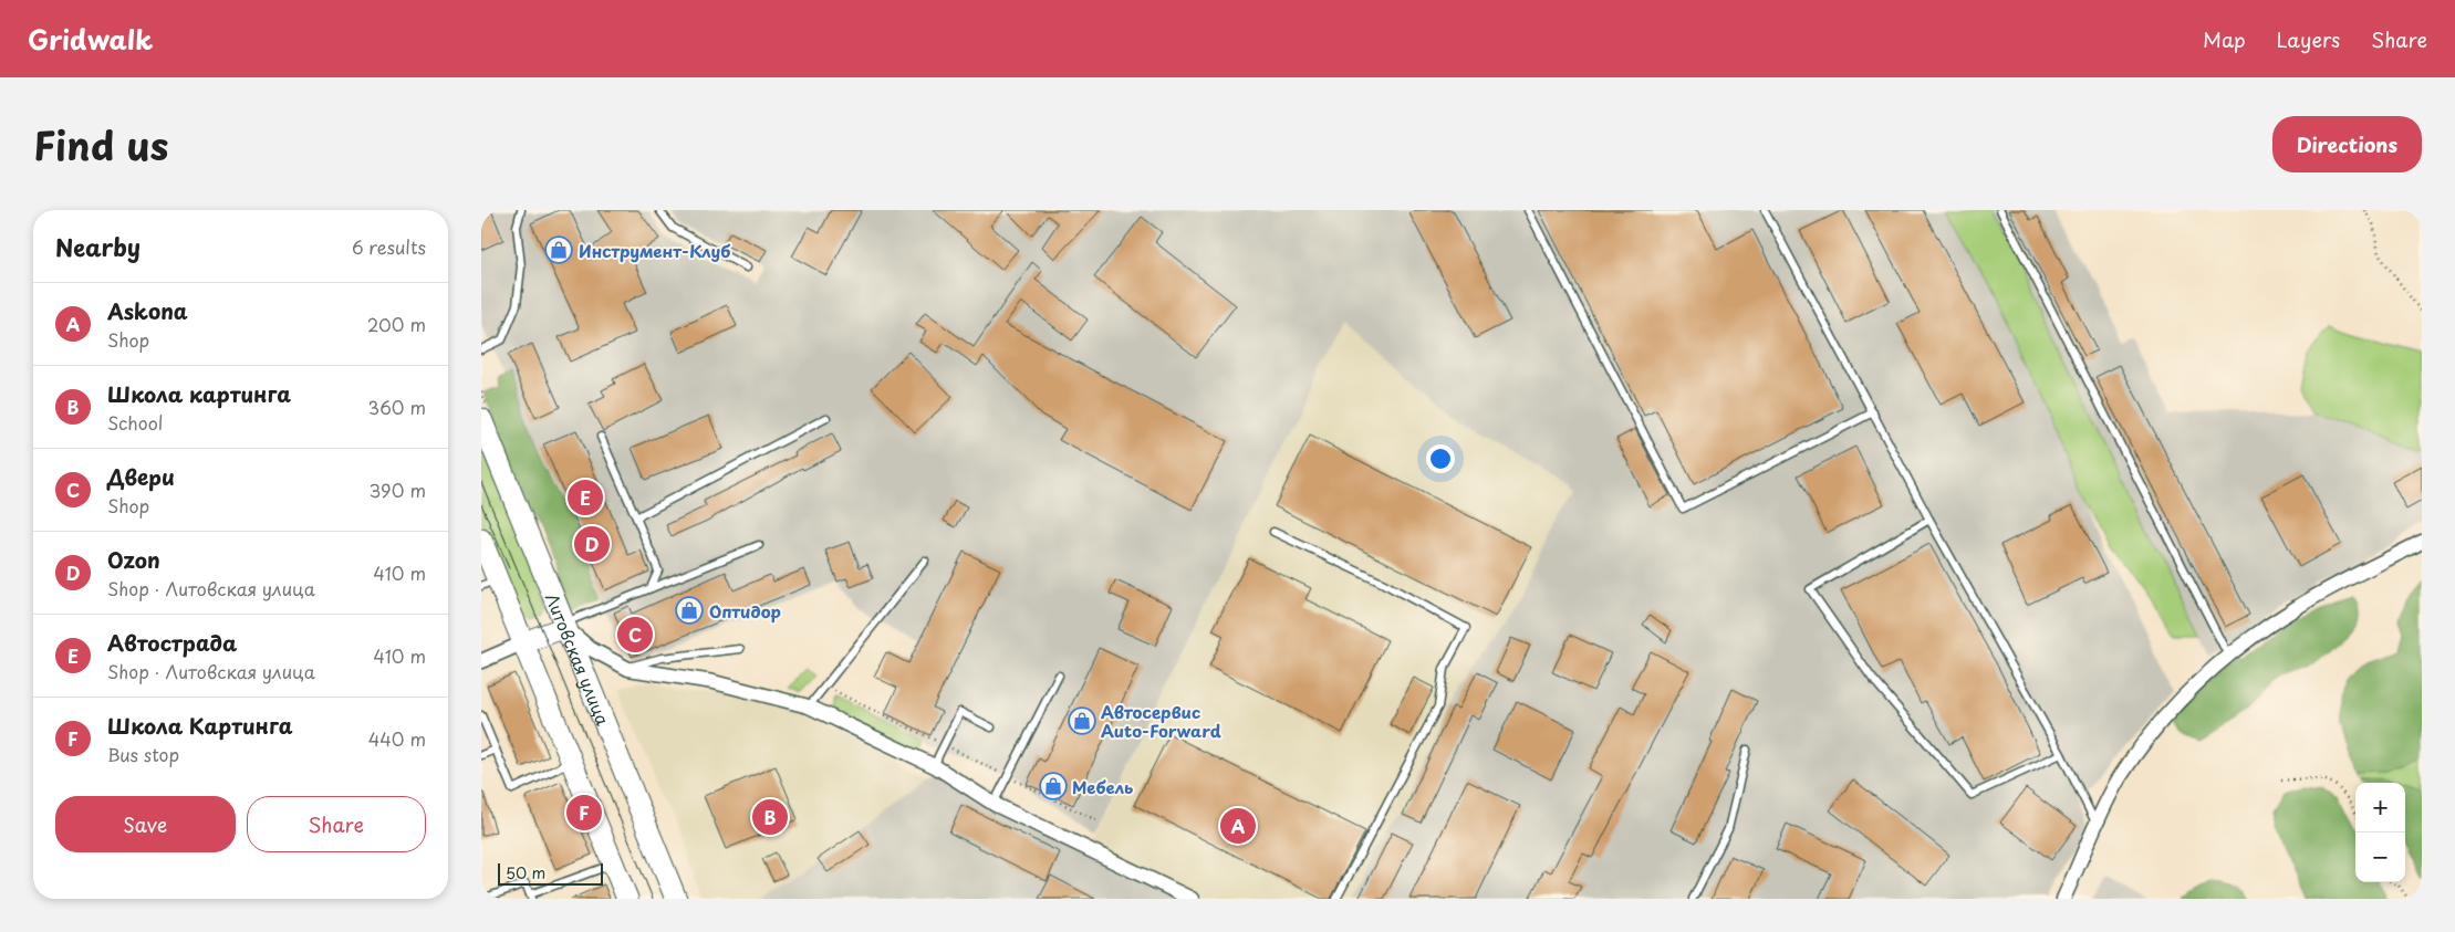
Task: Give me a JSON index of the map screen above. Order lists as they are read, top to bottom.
{
  "streets": {
    "main road": ["Литовская улица"]
  },
  "places": {
    "shop": [
      "Инструмент-Клуб",
      "Оптидор",
      "Автосервис Auto-Forward",
      "Мебель"
    ]
  },
  "scale_bar": "50 m",
  "page": {
    "header": "Gridwalk",
    "nav": ["Map", "Layers", "Share"],
    "title": "Find us",
    "buttons": [
      "Directions",
      ["Save", "Share"]
    ],
    "heading": ["Nearby", "6 results"],
    "list": [
      {
        "mark": "A",
        "name": "Askona",
        "note": "Shop",
        "value": "200 m"
      },
      {
        "mark": "B",
        "name": "Школа картинга",
        "note": "School",
        "value": "360 m"
      },
      {
        "mark": "C",
        "name": "Двери",
        "note": "Shop",
        "value": "390 m"
      },
      {
        "mark": "D",
        "name": "Ozon",
        "note": "Shop · Литовская улица",
        "value": "410 m"
      },
      {
        "mark": "E",
        "name": "Автострада",
        "note": "Shop · Литовская улица",
        "value": "410 m"
      },
      {
        "mark": "F",
        "name": "Школа Картинга",
        "note": "Bus stop",
        "value": "440 m"
      }
    ],
    "pins": [
      "E",
      "D",
      "C",
      "F",
      "B",
      "A"
    ],
    "map_buttons": ["+", "−"],
    "scale": "50 m"
  }
}
